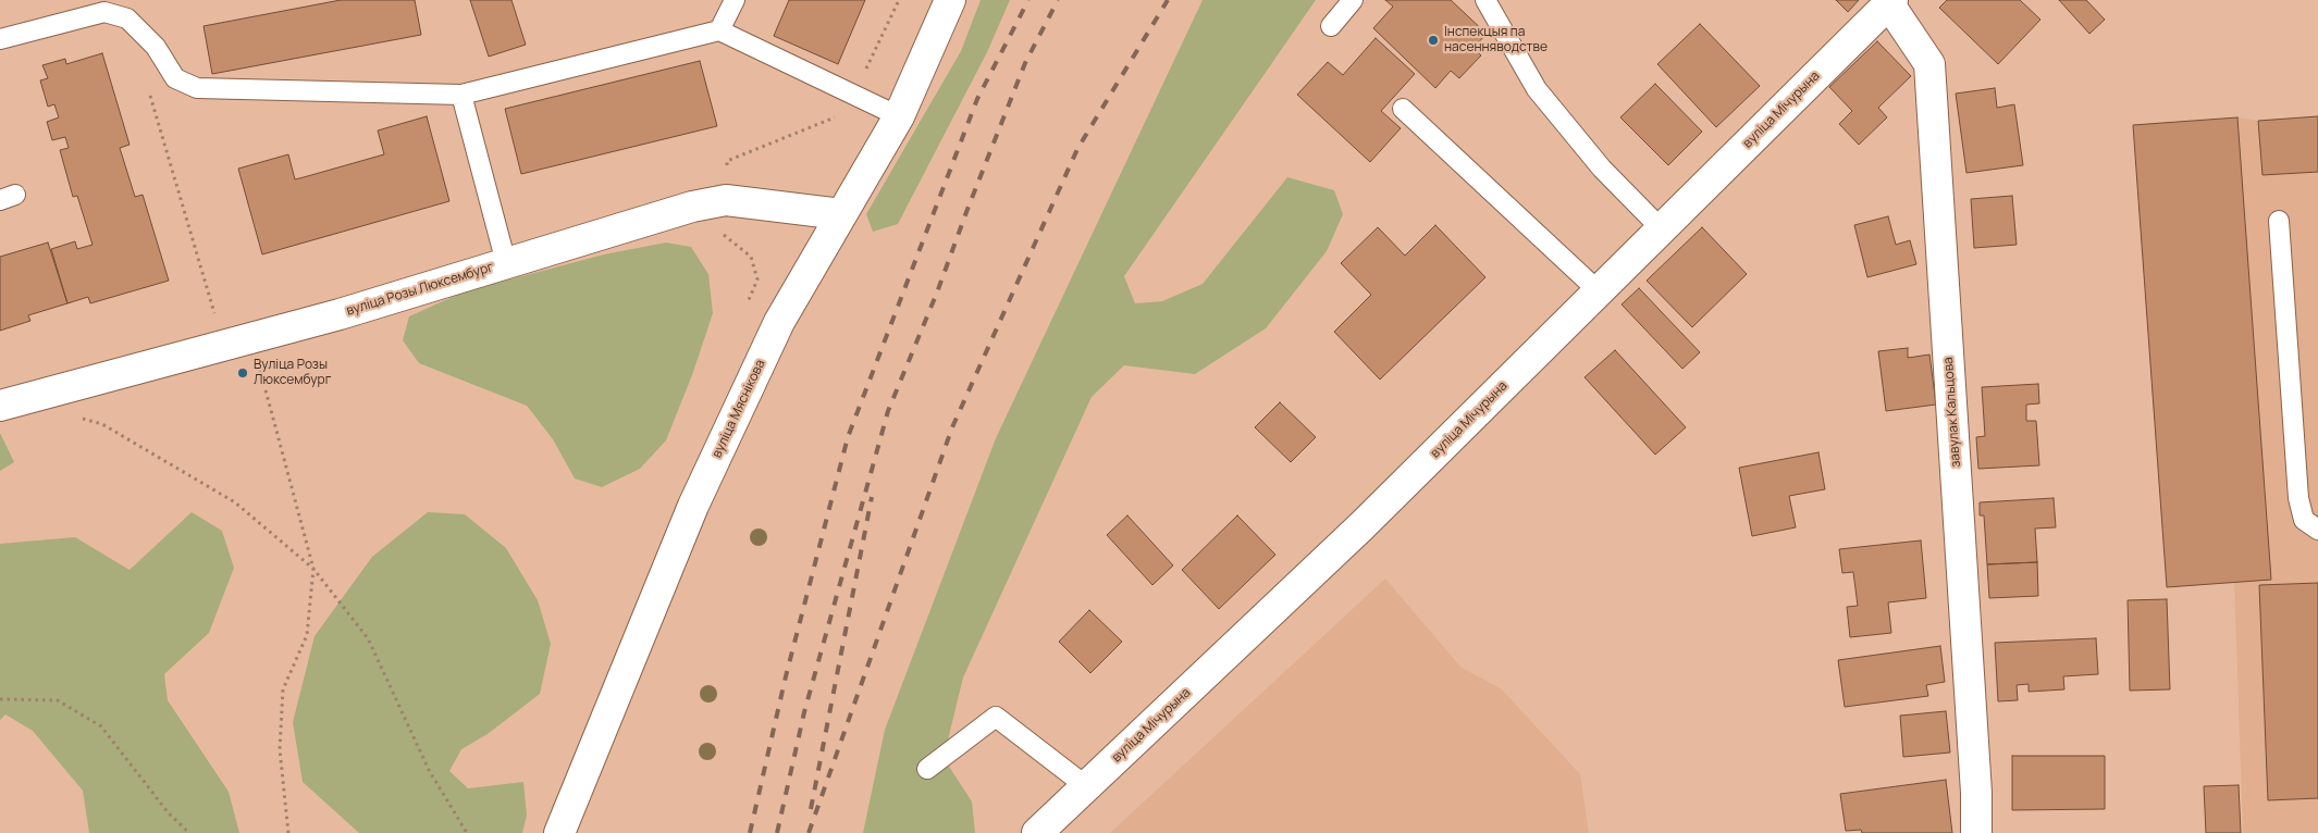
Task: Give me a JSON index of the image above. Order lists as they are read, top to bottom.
{
  "streets": {
    "street": [
      "вуліца Мічурына",
      "вуліца Розы Люксембург",
      "вуліца Мяснікова",
      "завулак Кальцова"
    ]
  },
  "crossings": [
    ["вуліца Мічурына", "завулак Кальцова"],
    ["вуліца Розы Люксембург", "вуліца Мяснікова"]
  ],
  "places": ["Інспекцыя па насенняводстве", "Вуліца Розы Люксембург"]
}
